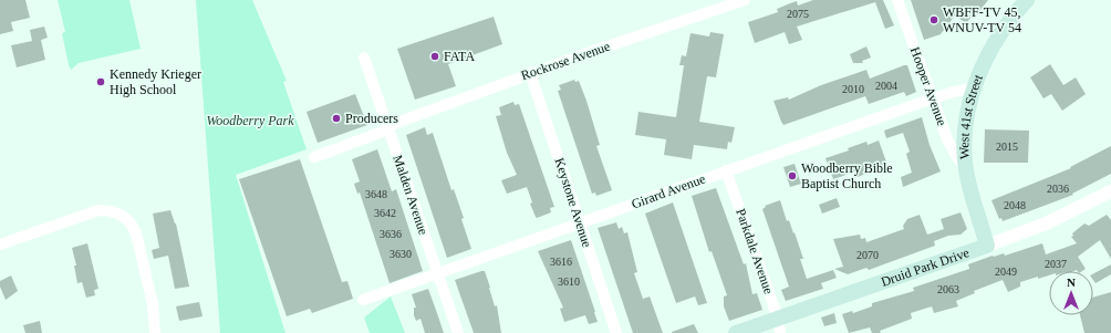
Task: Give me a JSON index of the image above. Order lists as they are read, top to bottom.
{
  "streets": {
    "main road": ["West 41st Street", "Druid Park Drive"],
    "street": [
      "Rockrose Avenue",
      "Hooper Avenue",
      "Girard Avenue",
      "Malden Avenue",
      "Keystone Avenue",
      "Parkdale Avenue"
    ]
  },
  "crossings": [
    ["Rockrose Avenue", "Malden Avenue"],
    ["Rockrose Avenue", "Keystone Avenue"],
    ["Hooper Avenue", "West 41st Street"],
    ["Hooper Avenue", "Girard Avenue"],
    ["West 41st Street", "Girard Avenue"],
    ["West 41st Street", "Druid Park Drive"],
    ["Girard Avenue", "Malden Avenue"],
    ["Girard Avenue", "Keystone Avenue"],
    ["Girard Avenue", "Parkdale Avenue"],
    ["Parkdale Avenue", "Druid Park Drive"]
  ],
  "parks": ["Woodberry Park"],
  "places": [
    "WBFF-TV 45, WNUV-TV 54",
    "FATA",
    "Kennedy Krieger High School",
    "Producers",
    "Woodberry Bible Baptist Church"
  ],
  "house_numbers": [
    "2075",
    "2004",
    "2010",
    "2015",
    "2036",
    "3648",
    "2048",
    "3642",
    "3636",
    "3630",
    "2070",
    "3616",
    "2037",
    "2049",
    "3610",
    "2063"
  ],
  "north": "top"
}
